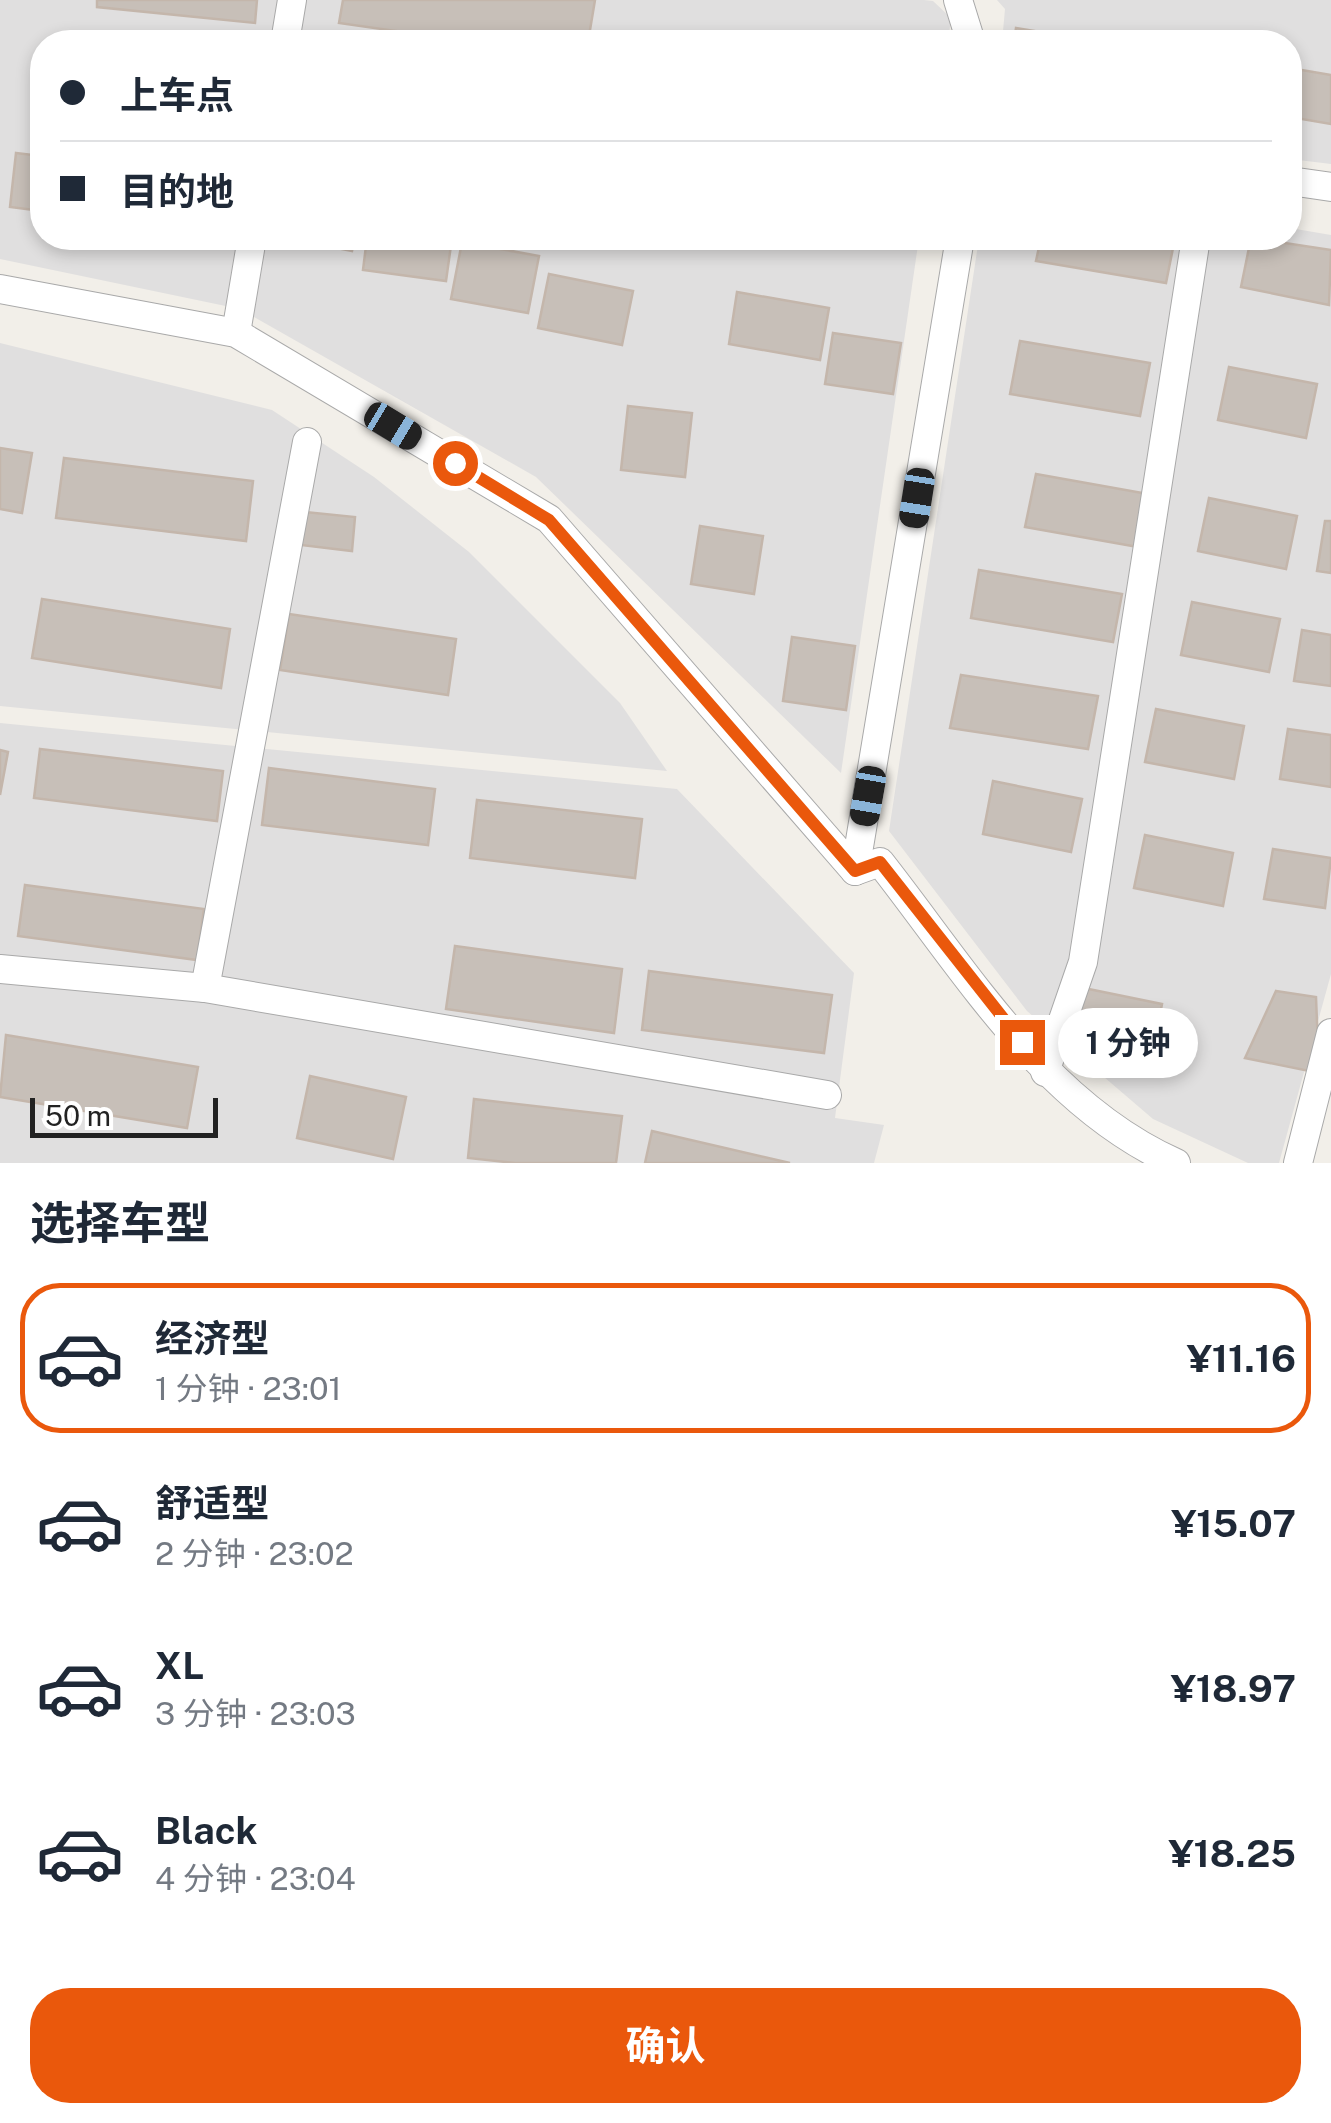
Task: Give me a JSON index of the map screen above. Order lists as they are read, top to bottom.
{
  "scale_bar": "50 m",
  "page": {
    "banner": ["上车点", "目的地"],
    "bubble": "1 分钟",
    "scale": "50 m",
    "heading": "选择车型",
    "list": [
      {
        "name": "经济型",
        "note": "1 分钟 · 23:01",
        "value": "¥11.16"
      },
      {
        "name": "舒适型",
        "note": "2 分钟 · 23:02",
        "value": "¥15.07"
      },
      {
        "name": "XL",
        "note": "3 分钟 · 23:03",
        "value": "¥18.97"
      },
      {
        "name": "Black",
        "note": "4 分钟 · 23:04",
        "value": "¥18.25"
      }
    ],
    "buttons": "确认"
  }
}
